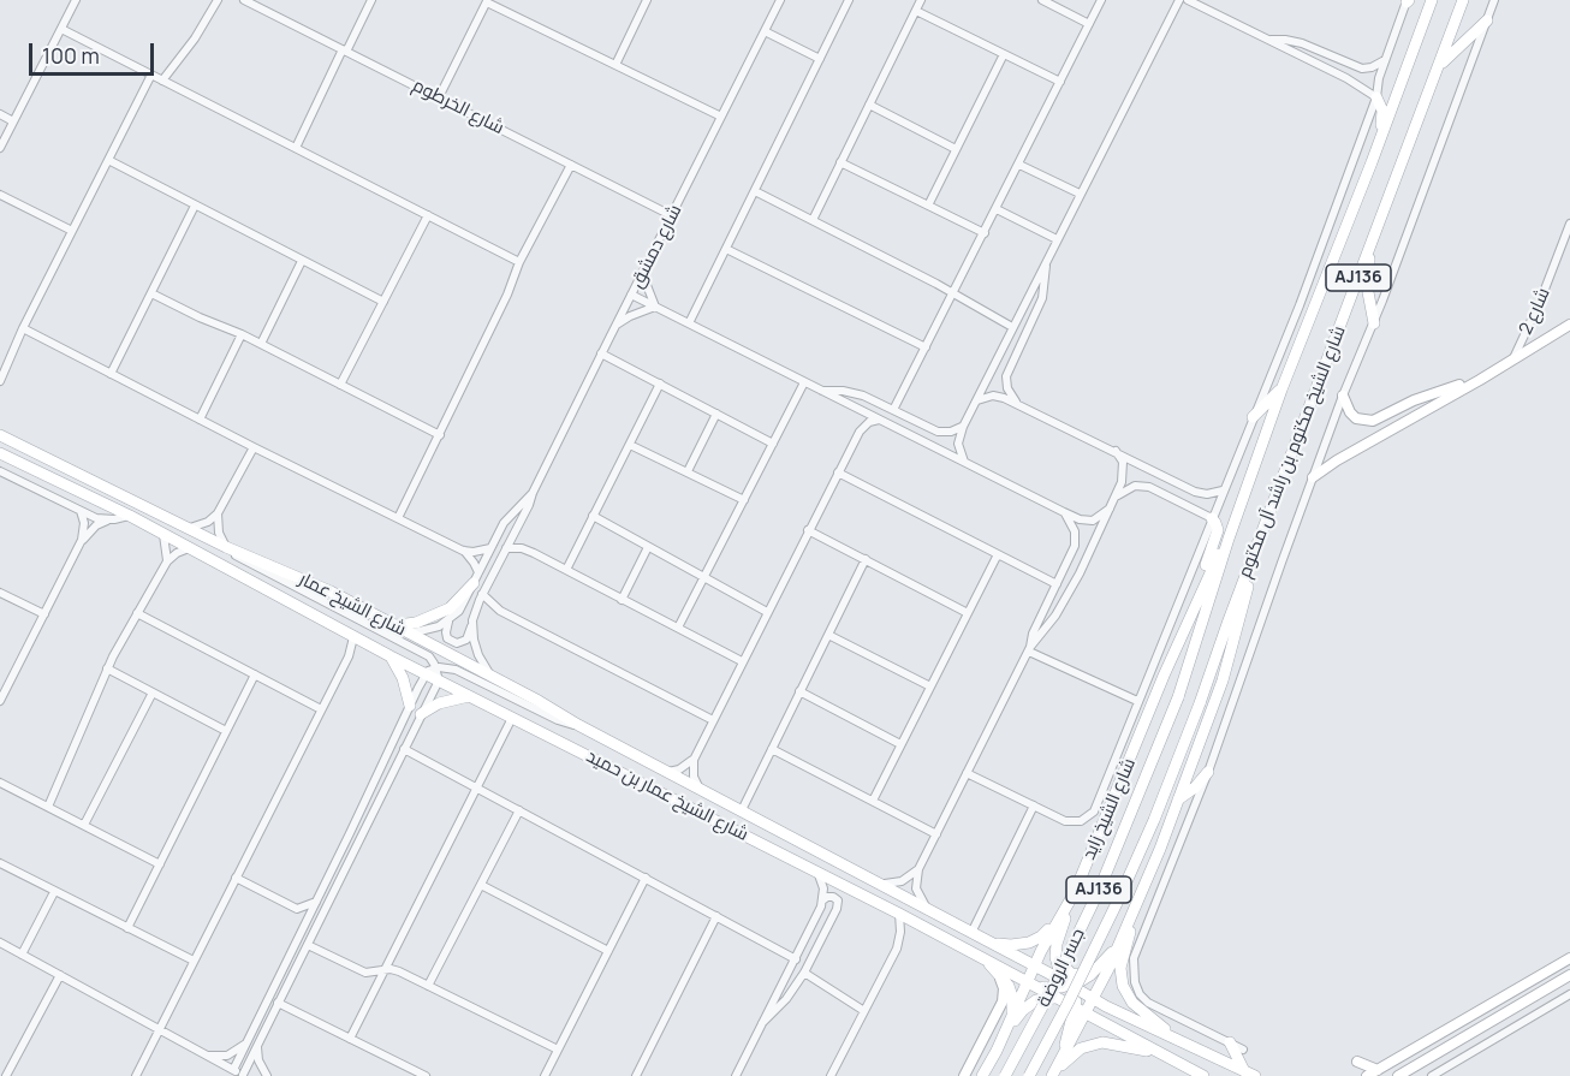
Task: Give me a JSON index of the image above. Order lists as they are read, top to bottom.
{
  "streets": {
    "main road": [
      "AJ136",
      "شارع الشيخ مكتوم بن راشد آل مكتوم",
      "شارع الشيخ عمار",
      "شارع الشيخ عمار بن حميد",
      "شارع الشيخ زايد",
      "جسر الروضة"
    ],
    "street": ["شارع الخرطوم", "شارع دمشق", "شارع 2"]
  },
  "crossings": [
    ["شارع الخرطوم", "شارع دمشق"],
    ["شارع الشيخ مكتوم بن راشد آل مكتوم", "شارع الشيخ زايد"],
    ["شارع الشيخ مكتوم بن راشد آل مكتوم", "جسر الروضة"],
    ["شارع الشيخ عمار", "شارع الشيخ عمار بن حميد"],
    ["شارع الشيخ عمار بن حميد", "شارع الشيخ زايد"]
  ],
  "scale_bar": "100 m"
}
